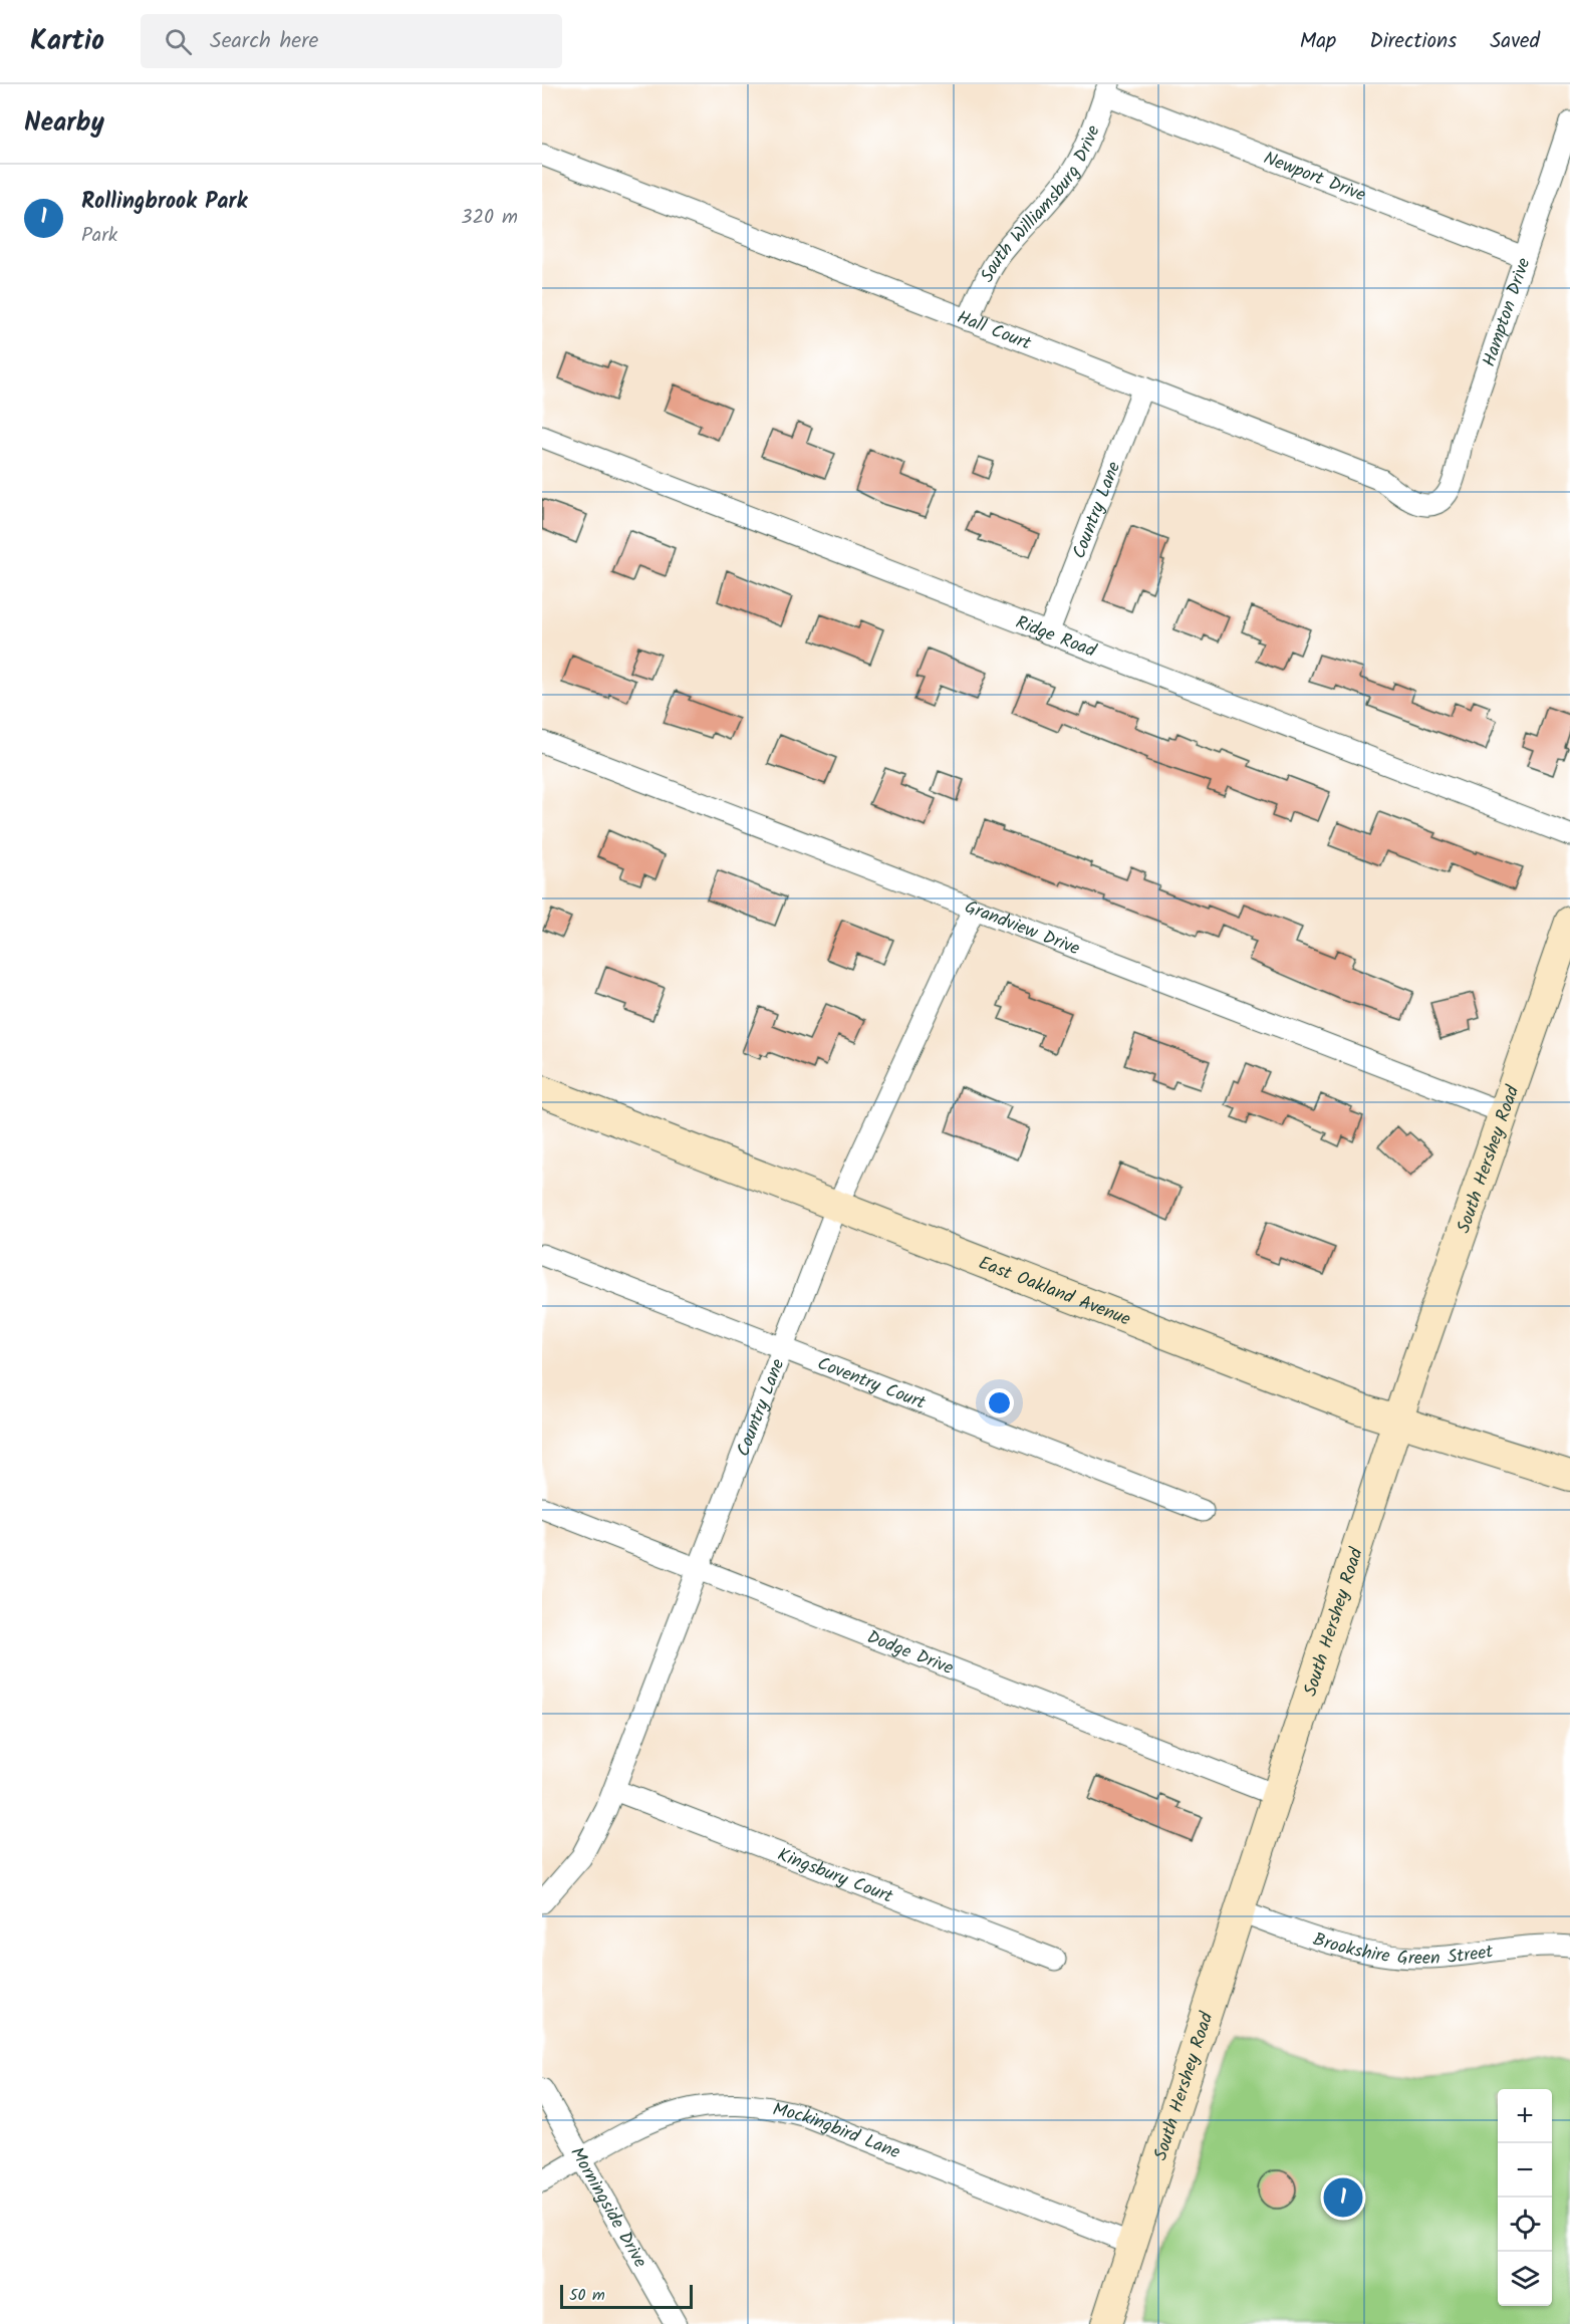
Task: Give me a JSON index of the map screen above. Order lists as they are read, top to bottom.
{
  "streets": {
    "main road": ["South Hershey Road", "East Oakland Avenue"],
    "street": [
      "Newport Drive",
      "South Williamsburg Drive",
      "Hampton Drive",
      "Hall Court",
      "Country Lane",
      "Ridge Road",
      "Grandview Drive",
      "Coventry Court",
      "Dodge Drive",
      "Kingsbury Court",
      "Brookshire Green Street",
      "Mockingbird Lane",
      "Morningside Drive"
    ]
  },
  "crossings": [
    ["Newport Drive", "South Williamsburg Drive"],
    ["Newport Drive", "Hampton Drive"],
    ["South Williamsburg Drive", "Hall Court"],
    ["Hampton Drive", "Hall Court"],
    ["Hall Court", "Country Lane"],
    ["Country Lane", "Ridge Road"],
    ["Country Lane", "Grandview Drive"],
    ["Country Lane", "East Oakland Avenue"],
    ["Country Lane", "Coventry Court"],
    ["Country Lane", "Dodge Drive"],
    ["Country Lane", "Kingsbury Court"],
    ["Grandview Drive", "South Hershey Road"],
    ["South Hershey Road", "East Oakland Avenue"],
    ["South Hershey Road", "Dodge Drive"],
    ["South Hershey Road", "Brookshire Green Street"],
    ["South Hershey Road", "Mockingbird Lane"],
    ["Mockingbird Lane", "Morningside Drive"]
  ],
  "scale_bar": "50 m",
  "page": {
    "header": "Kartio",
    "search": "Search here",
    "nav": ["Map", "Directions", "Saved"],
    "heading": "Nearby",
    "list": [
      {
        "mark": "1",
        "name": "Rollingbrook Park",
        "note": "Park",
        "value": "320 m"
      }
    ],
    "map_buttons": ["+", "−"],
    "pins": "1",
    "scale": "50 m"
  }
}
